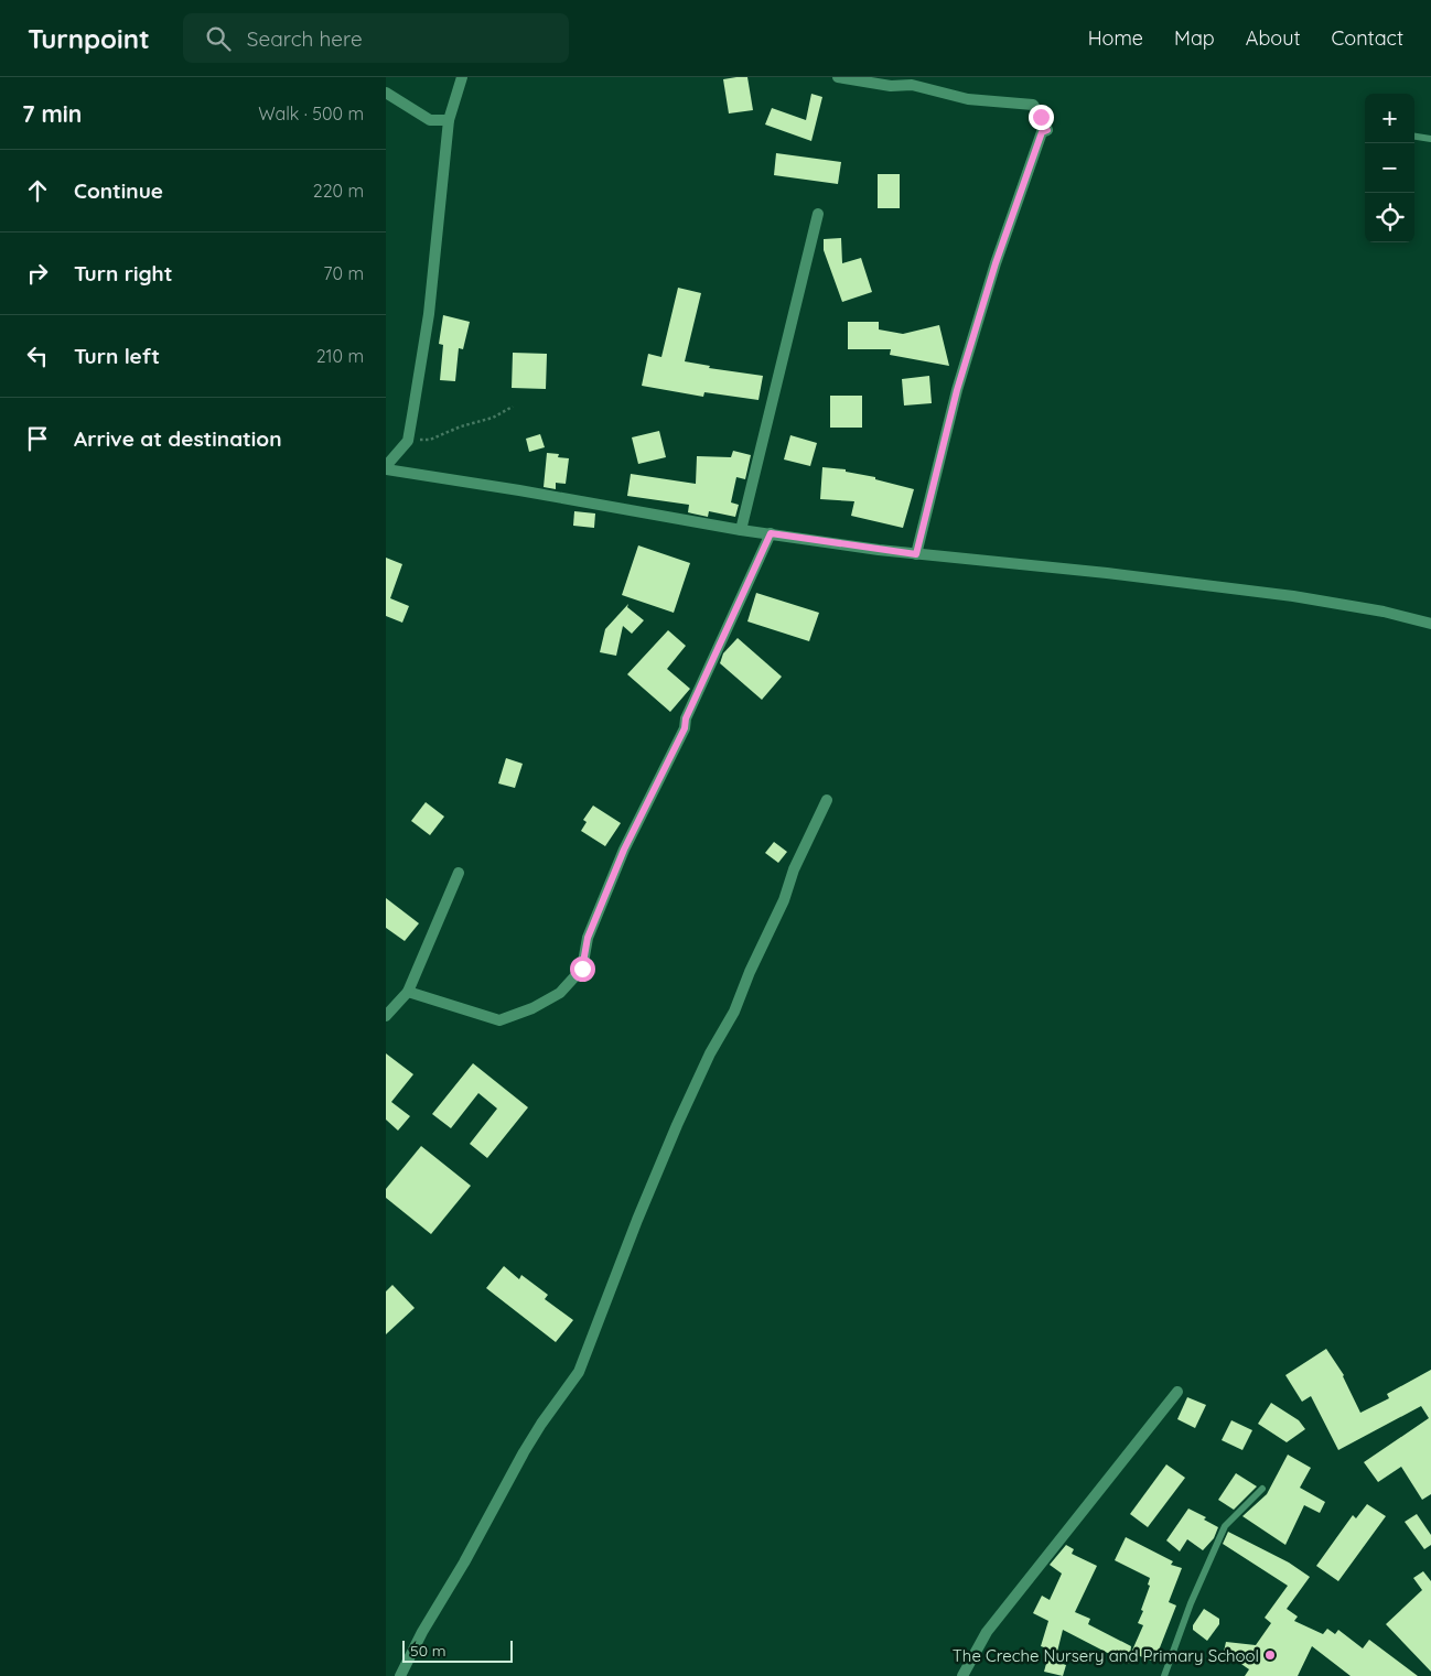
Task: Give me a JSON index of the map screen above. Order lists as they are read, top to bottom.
{
  "places": ["The Creche Nursery and Primary School"],
  "scale_bar": "50 m",
  "page": {
    "header": "Turnpoint",
    "search": "Search here",
    "nav": [
      "Home",
      "Map",
      "About",
      "Contact"
    ],
    "heading": ["7 min", "Walk · 500 m"],
    "map_buttons": ["+", "−"],
    "list": [
      ["Continue", "220 m"],
      ["Turn right", "70 m"],
      ["Turn left", "210 m"],
      "Arrive at destination"
    ],
    "scale": "50 m"
  }
}
